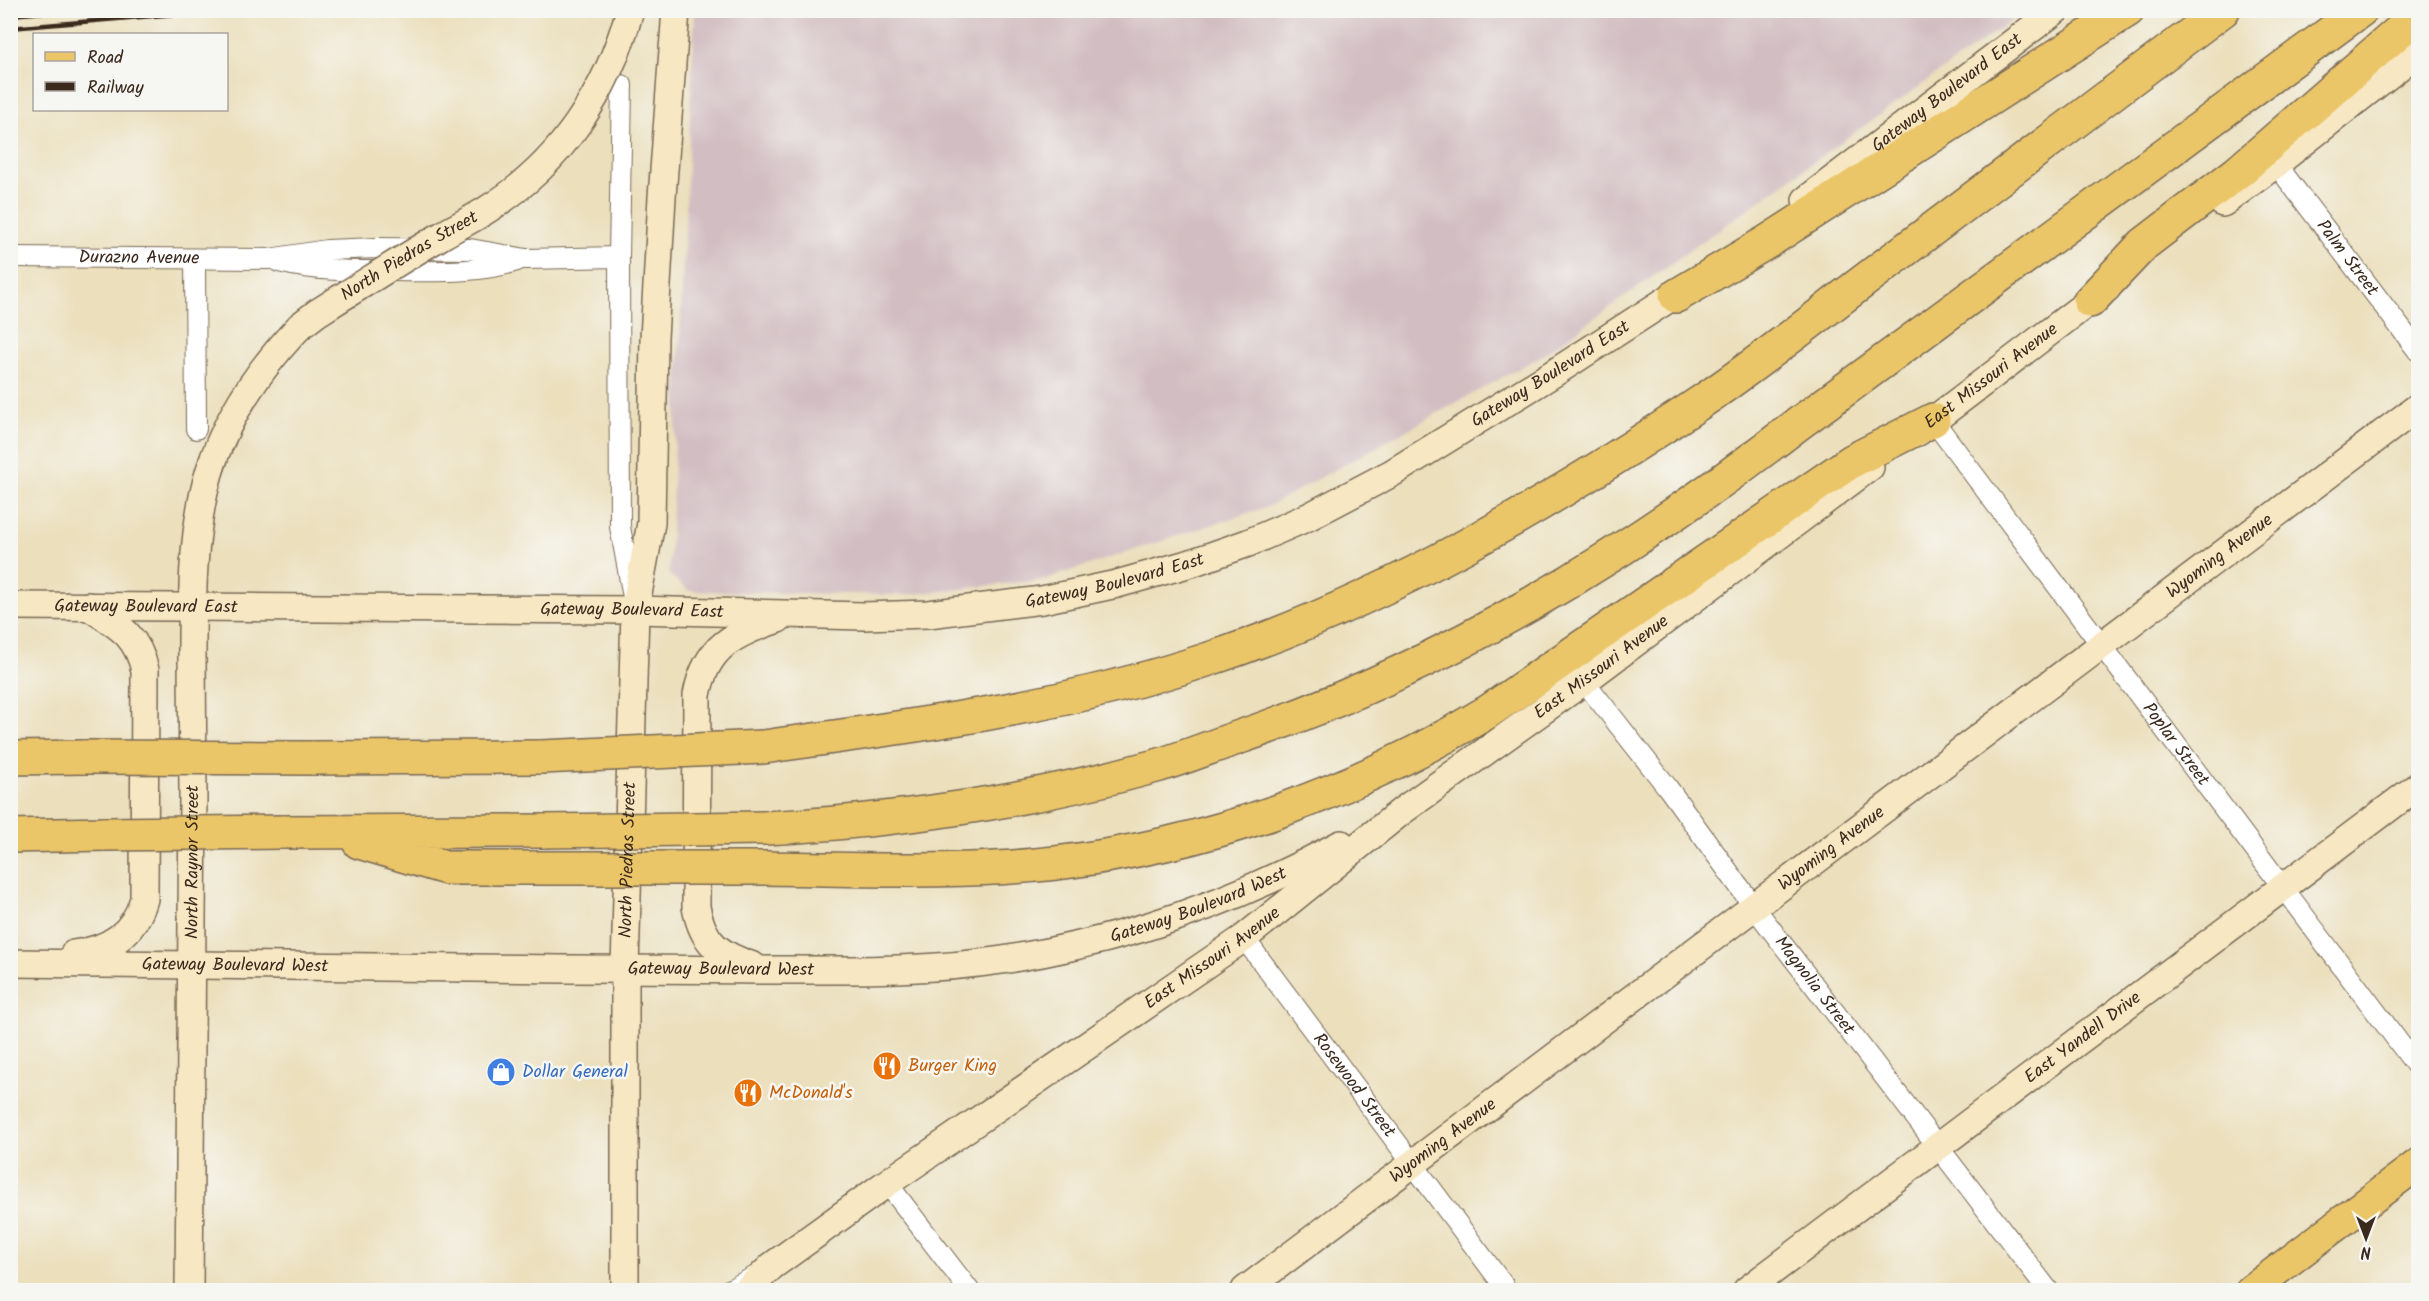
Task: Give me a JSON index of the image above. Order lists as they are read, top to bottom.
{
  "streets": {
    "main road": [
      "Gateway Boulevard East",
      "North Piedras Street",
      "East Missouri Avenue",
      "Wyoming Avenue",
      "North Raynor Street",
      "Gateway Boulevard West",
      "East Yandell Drive"
    ],
    "street": [
      "Durazno Avenue",
      "Palm Street",
      "Poplar Street",
      "Magnolia Street",
      "Rosewood Street"
    ]
  },
  "crossings": [
    ["Gateway Boulevard East", "North Piedras Street"],
    ["Gateway Boulevard East", "North Raynor Street"],
    ["North Piedras Street", "Durazno Avenue"],
    ["North Piedras Street", "North Raynor Street"],
    ["North Piedras Street", "Gateway Boulevard West"],
    ["Palm Street", "East Missouri Avenue"],
    ["East Missouri Avenue", "Poplar Street"],
    ["East Missouri Avenue", "Gateway Boulevard West"],
    ["East Missouri Avenue", "Magnolia Street"],
    ["East Missouri Avenue", "Rosewood Street"],
    ["Wyoming Avenue", "Poplar Street"],
    ["Wyoming Avenue", "Magnolia Street"],
    ["Wyoming Avenue", "Rosewood Street"],
    ["Poplar Street", "East Yandell Drive"],
    ["North Raynor Street", "Gateway Boulevard West"],
    ["Magnolia Street", "East Yandell Drive"]
  ],
  "places": {
    "restaurant": ["Burger King", "McDonald's"],
    "shop": ["Dollar General"]
  },
  "legend": ["Road", "Railway"],
  "north": "bottom"
}
